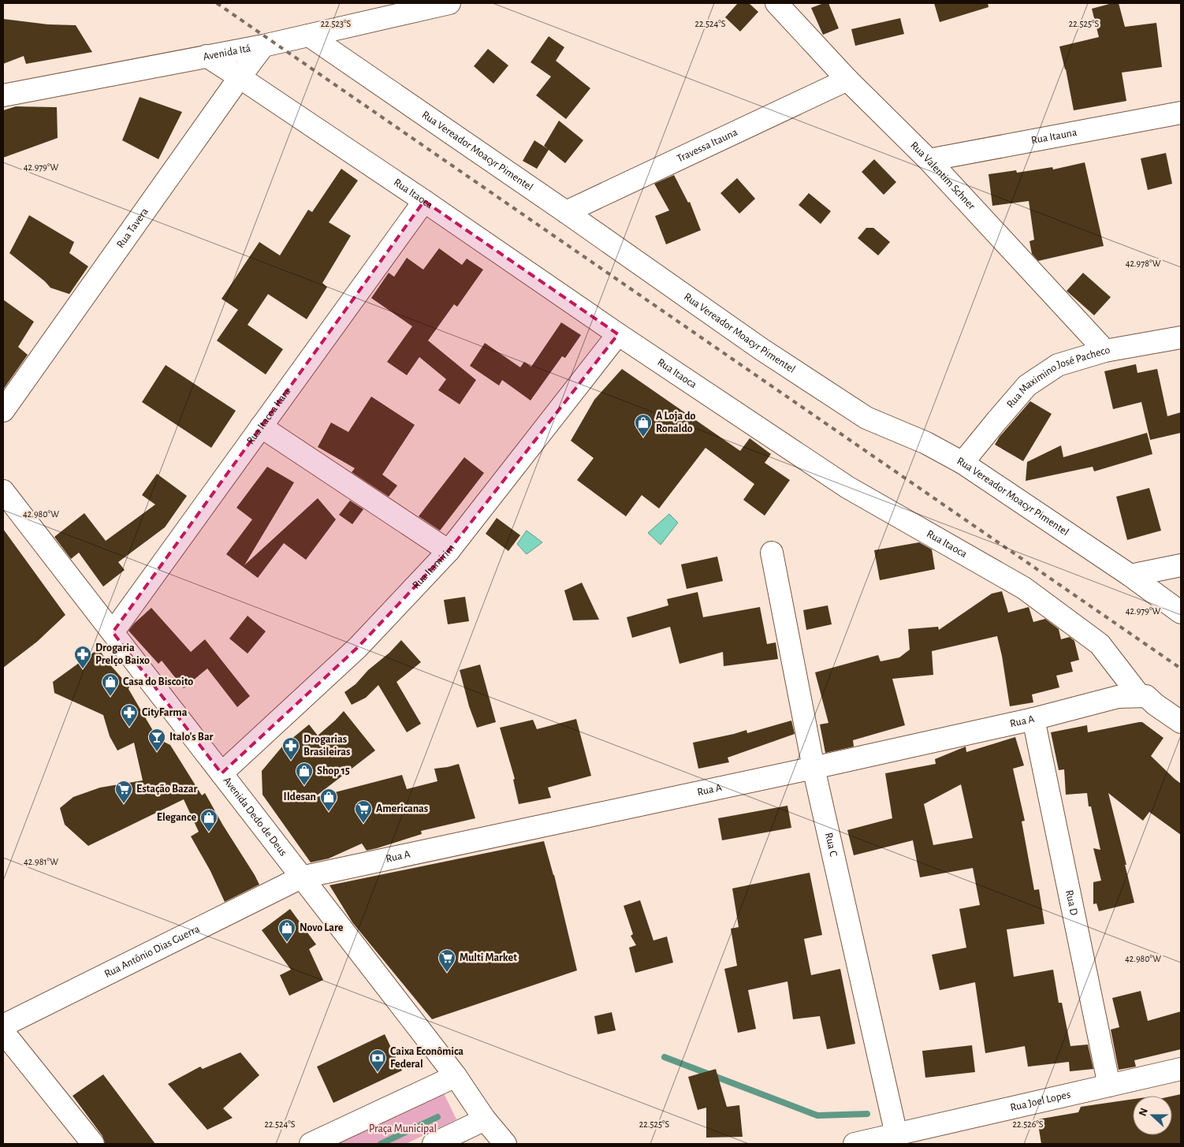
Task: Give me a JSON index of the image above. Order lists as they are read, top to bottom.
{
  "streets": {
    "street": [
      "Avenida Itá",
      "Rua Itauna",
      "Travessa Itauna",
      "Rua Vereador Moacyr Pimentel",
      "Rua Valentim Schner",
      "Rua Itaoca",
      "Rua Tavera",
      "Rua Maximino José Pacheco",
      "Rua Itacoa Itara",
      "Rua Itamirim",
      "Rua A",
      "Avenida Dedo de Deus",
      "Rua C",
      "Rua D",
      "Rua Antônio Dias Guerra",
      "Rua Joel Lopes"
    ]
  },
  "crossings": [
    ["Avenida Itá", "Rua Vereador Moacyr Pimentel"],
    ["Avenida Itá", "Rua Itaoca"],
    ["Avenida Itá", "Rua Tavera"],
    ["Rua Itauna", "Rua Valentim Schner"],
    ["Travessa Itauna", "Rua Vereador Moacyr Pimentel"],
    ["Travessa Itauna", "Rua Valentim Schner"],
    ["Rua Vereador Moacyr Pimentel", "Rua Maximino José Pacheco"],
    ["Rua Valentim Schner", "Rua Maximino José Pacheco"],
    ["Rua Itaoca", "Rua Tavera"],
    ["Rua Itaoca", "Rua Itacoa Itara"],
    ["Rua Itaoca", "Rua Itamirim"],
    ["Rua Itaoca", "Rua A"],
    ["Rua Itacoa Itara", "Avenida Dedo de Deus"],
    ["Rua Itamirim", "Avenida Dedo de Deus"],
    ["Rua A", "Avenida Dedo de Deus"],
    ["Rua A", "Rua C"],
    ["Rua A", "Rua D"],
    ["Rua A", "Rua Antônio Dias Guerra"],
    ["Avenida Dedo de Deus", "Rua Antônio Dias Guerra"],
    ["Rua C", "Rua Joel Lopes"],
    ["Rua D", "Rua Joel Lopes"]
  ],
  "parks": ["Praça Municipal"],
  "places": {
    "shop": [
      "A Loja do Ronaldo",
      "Casa do Biscoito",
      "Shop 15",
      "Ildesan",
      "Elegance",
      "Novo Lare"
    ],
    "pharmacy": ["Drogaria Prelço Baixo", "CityFarma", "Drogarias Brasileiras"],
    "bar": ["Italo's Bar"],
    "supermarket": ["Estação Bazar", "Americanas", "Multi Market"],
    "bank": ["Caixa Econômica Federal"]
  },
  "north": "left",
  "coordinates": [
    "22.524°S",
    "22.525°S",
    "22.523°S",
    "42.979°W",
    "42.978°W",
    "42.980°W",
    "42.981°W",
    "22.526°S"
  ]
}
